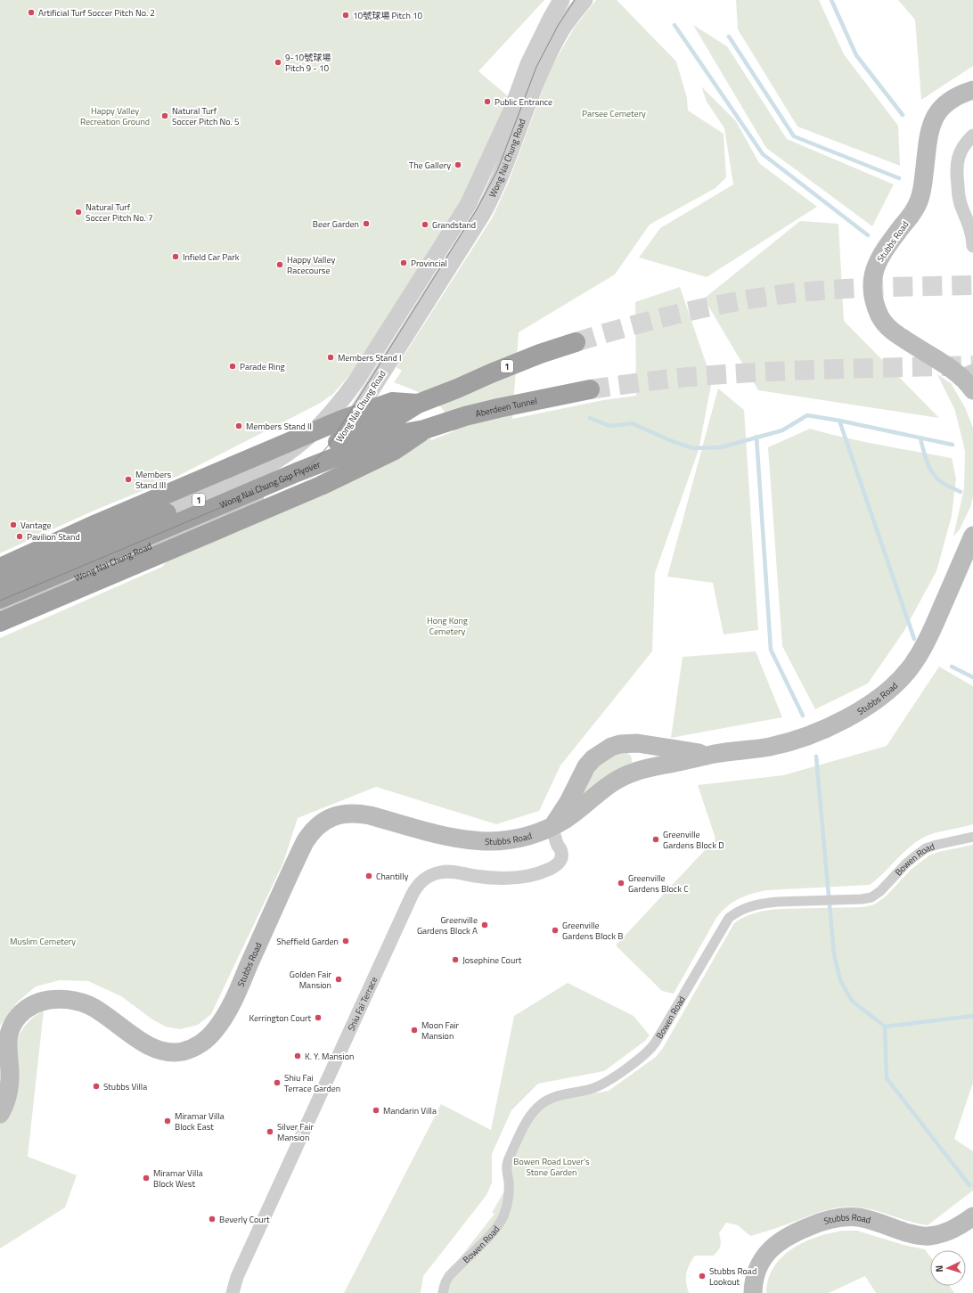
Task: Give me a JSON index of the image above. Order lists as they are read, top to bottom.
{
  "streets": {
    "highway": ["1", "Aberdeen Tunnel", "Wong Nai Chung Gap Flyover"],
    "main road": ["Stubbs Road"],
    "street": ["Wong Nai Chung Road", "Bowen Road", "Shiu Fai Terrace"]
  },
  "crossings": [
    ["Wong Nai Chung Road", "Wong Nai Chung Gap Flyover"],
    ["Stubbs Road", "Shiu Fai Terrace"],
    ["1", "Wong Nai Chung Gap Flyover"],
    ["Aberdeen Tunnel", "Wong Nai Chung Gap Flyover"]
  ],
  "parks": [
    "Happy Valley Recreation Ground",
    "Parsee Cemetery",
    "Hong Kong Cemetery",
    "Muslim Cemetery",
    "Bowen Road Lover's Stone Garden"
  ],
  "places": [
    "Artificial Turf Soccer Pitch No. 2",
    "10號球場 Pitch 10",
    "9-10號球場 Pitch 9 - 10",
    "Public Entrance",
    "Natural Turf Soccer Pitch No. 5",
    "The Gallery",
    "Natural Turf Soccer Pitch No. 7",
    "Beer Garden",
    "Grandstand",
    "Infield Car Park",
    "Provincial",
    "Happy Valley Racecourse",
    "Members Stand I",
    "Parade Ring",
    "Members Stand II",
    "Members Stand III",
    "Vantage",
    "Pavilion Stand",
    "Greenville Gardens Block D",
    "Chantilly",
    "Greenville Gardens Block C",
    "Greenville Gardens Block A",
    "Greenville Gardens Block B",
    "Sheffield Garden",
    "Josephine Court",
    "Golden Fair Mansion",
    "Kerrington Court",
    "Moon Fair Mansion",
    "K. Y. Mansion",
    "Shiu Fai Terrace Garden",
    "Stubbs Villa",
    "Mandarin Villa",
    "Miramar Villa Block East",
    "Silver Fair Mansion",
    "Miramar Villa Block West",
    "Beverly Court",
    "Stubbs Road Lookout"
  ],
  "north": "left"
}
